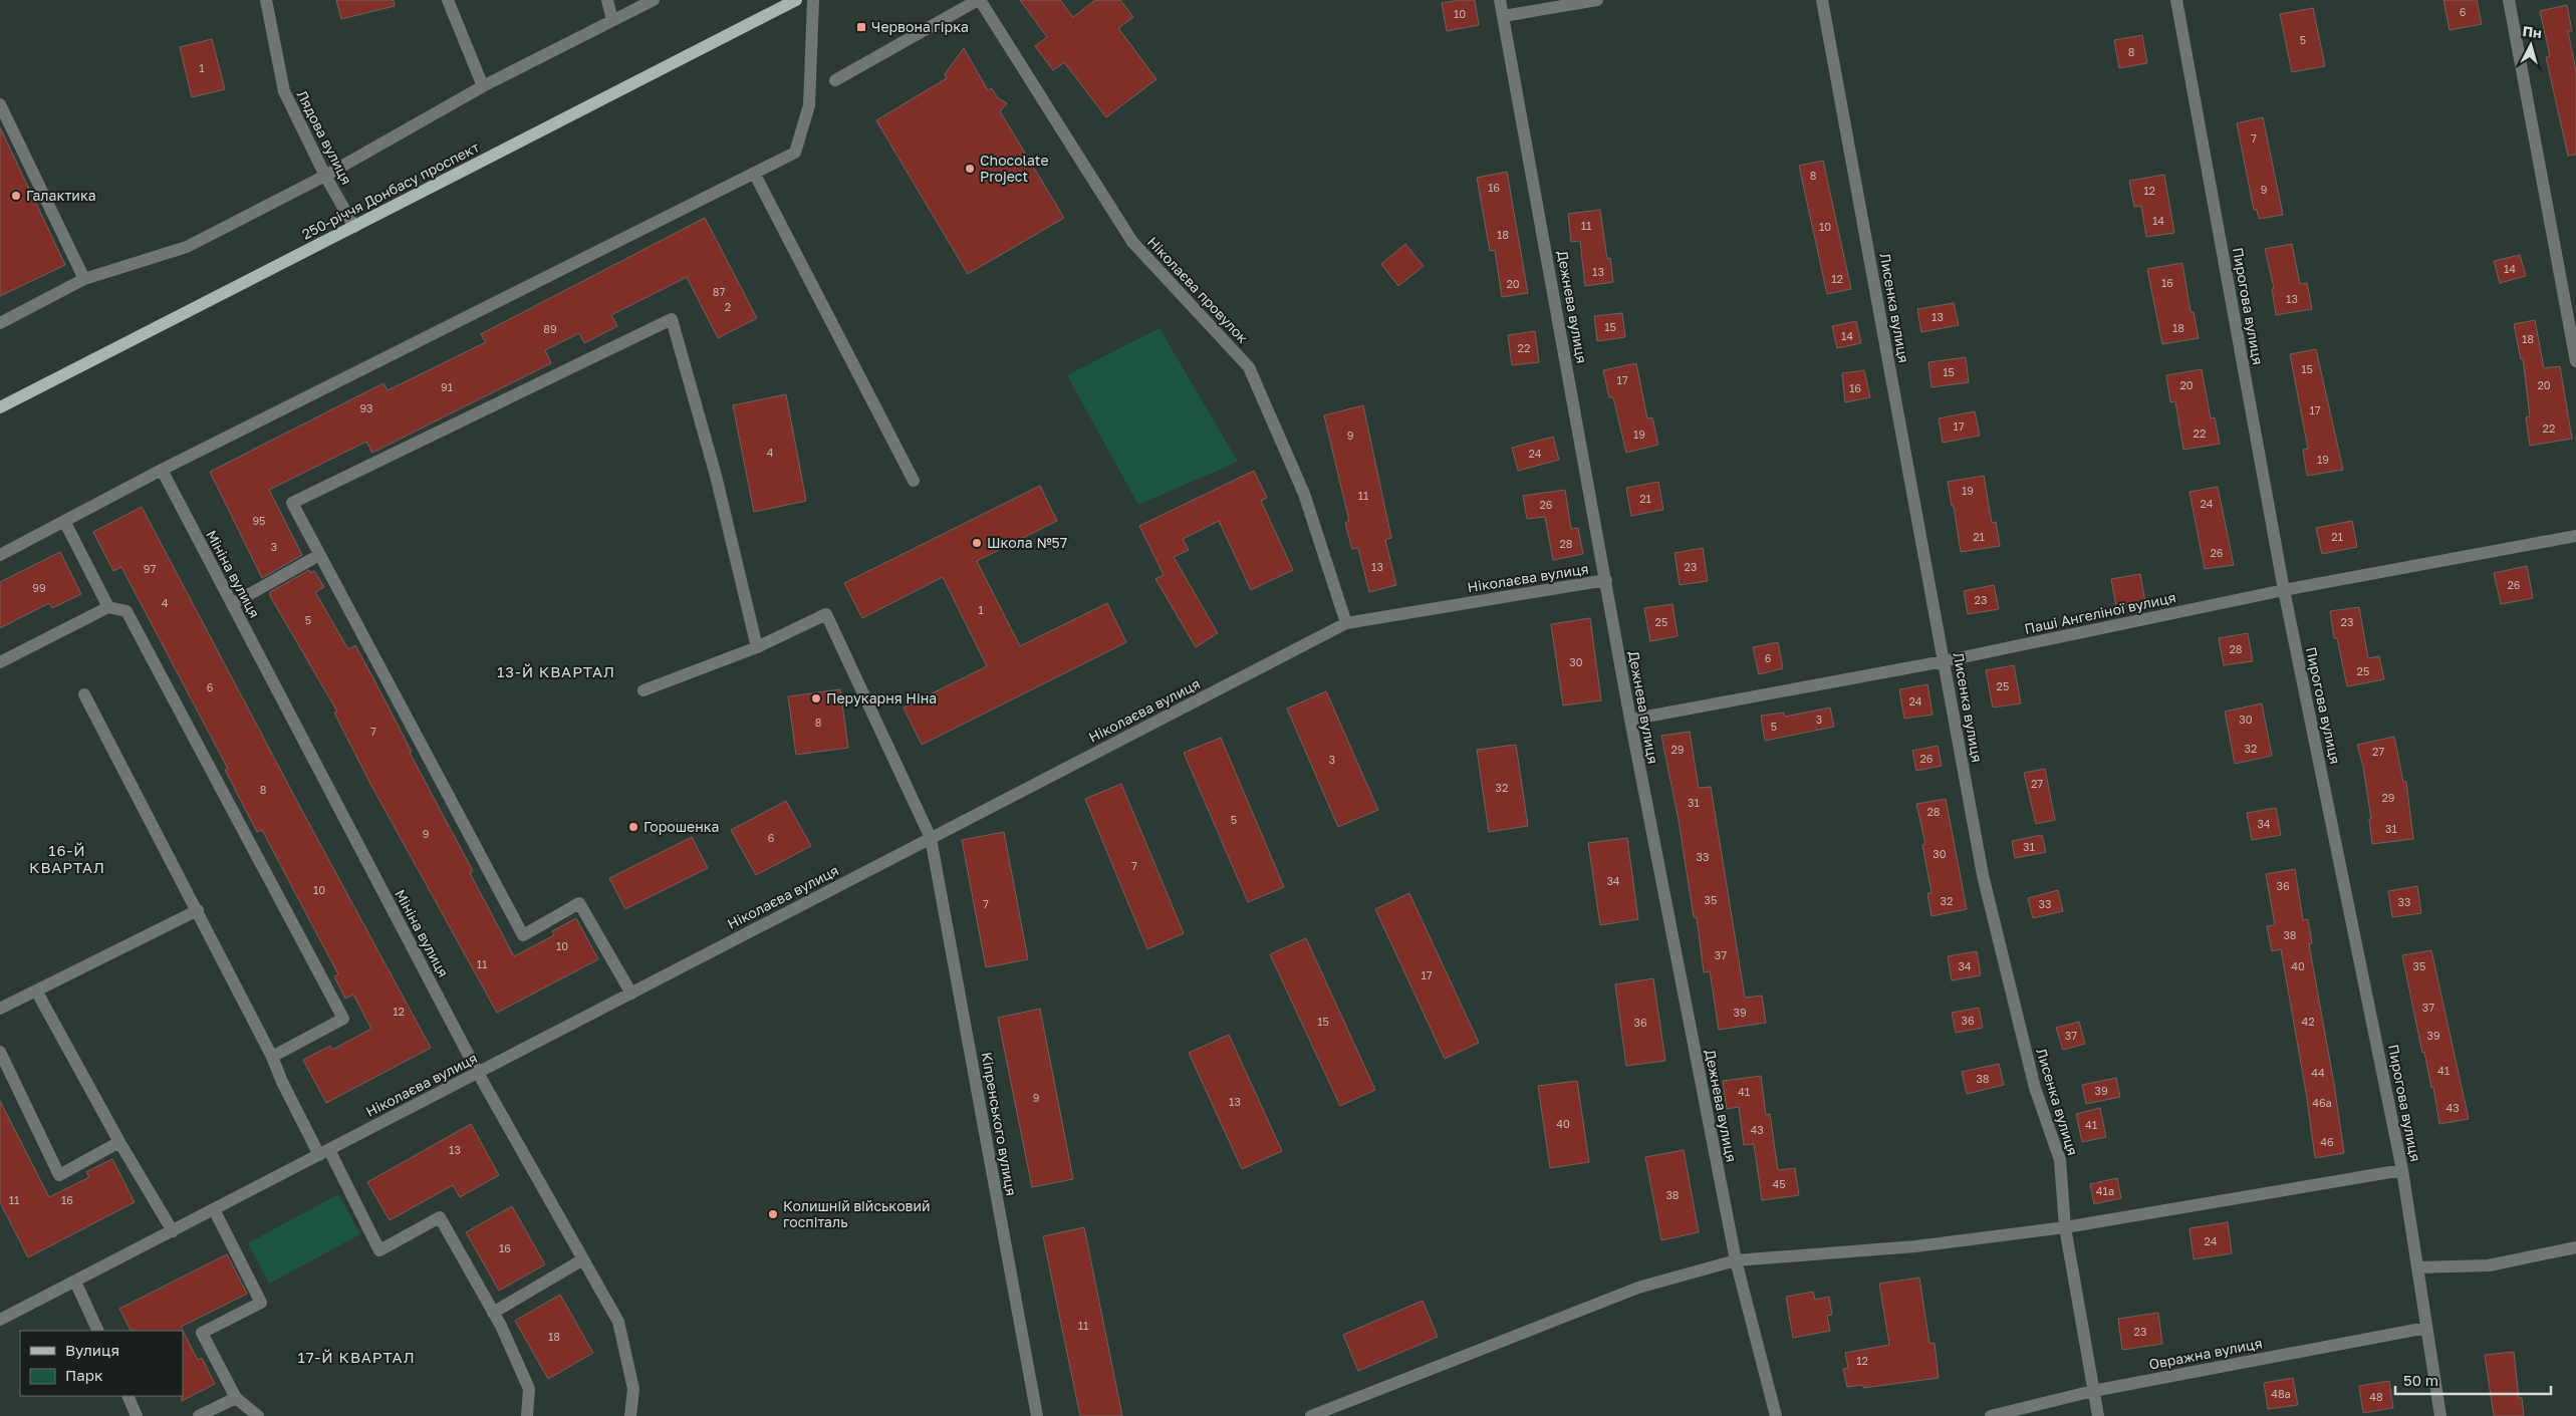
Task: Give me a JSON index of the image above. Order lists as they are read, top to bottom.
{
  "streets": {
    "main road": ["250-річчя Донбасу проспект"],
    "street": [
      "Лядова вулиця",
      "Ніколаєва провулок",
      "Пирогова вулиця",
      "Дежнева вулиця",
      "Лисенка вулиця",
      "Мініна вулиця",
      "Ніколаєва вулиця",
      "Паші Ангеліної вулиця",
      "Кіпренського вулиця",
      "Овражна вулиця"
    ]
  },
  "crossings": [
    ["Лядова вулиця", "250-річчя Донбасу проспект"],
    ["Ніколаєва провулок", "Ніколаєва вулиця"],
    ["Пирогова вулиця", "Паші Ангеліної вулиця"],
    ["Пирогова вулиця", "Овражна вулиця"],
    ["Дежнева вулиця", "Ніколаєва вулиця"],
    ["Дежнева вулиця", "Паші Ангеліної вулиця"],
    ["Лисенка вулиця", "Паші Ангеліної вулиця"],
    ["Лисенка вулиця", "Овражна вулиця"],
    ["Мініна вулиця", "Ніколаєва вулиця"],
    ["Ніколаєва вулиця", "Кіпренського вулиця"]
  ],
  "districts": ["13-Й КВАРТАЛ", "16-Й КВАРТАЛ", "17-Й КВАРТАЛ"],
  "places": {
    "transit": ["Червона гірка"],
    "other": [
      "Chocolate Project",
      "Галактика",
      "Школа №57",
      "Перукарня Ніна",
      "Горошенка",
      "Колишній військовий госпіталь"
    ]
  },
  "house_numbers": [
    "6",
    "10",
    "5",
    "8",
    "1",
    "7",
    "8",
    "16",
    "9",
    "12",
    "14",
    "11",
    "10",
    "18",
    "14",
    "13",
    "12",
    "16",
    "20",
    "87",
    "13",
    "2",
    "13",
    "15",
    "18",
    "89",
    "14",
    "18",
    "22",
    "15",
    "15",
    "17",
    "20",
    "20",
    "91",
    "16",
    "93",
    "17",
    "17",
    "22",
    "22",
    "19",
    "9",
    "4",
    "24",
    "19",
    "19",
    "11",
    "21",
    "24",
    "26",
    "95",
    "21",
    "21",
    "28",
    "3",
    "26",
    "13",
    "23",
    "97",
    "26",
    "99",
    "23",
    "4",
    "1",
    "5",
    "25",
    "23",
    "28",
    "6",
    "30",
    "25",
    "25",
    "6",
    "24",
    "3",
    "30",
    "8",
    "5",
    "7",
    "32",
    "29",
    "27",
    "26",
    "3",
    "27",
    "32",
    "8",
    "29",
    "31",
    "28",
    "5",
    "34",
    "31",
    "9",
    "6",
    "31",
    "30",
    "33",
    "7",
    "34",
    "36",
    "10",
    "35",
    "32",
    "33",
    "7",
    "33",
    "38",
    "10",
    "37",
    "11",
    "34",
    "40",
    "35",
    "17",
    "37",
    "12",
    "39",
    "36",
    "15",
    "42",
    "36",
    "37",
    "39",
    "41",
    "44",
    "38",
    "39",
    "41",
    "9",
    "13",
    "46а",
    "43",
    "40",
    "41",
    "43",
    "46",
    "13",
    "45",
    "41а",
    "38",
    "11",
    "16",
    "24",
    "16",
    "11",
    "23",
    "18",
    "12",
    "48а",
    "48"
  ],
  "legend": ["Вулиця", "Парк"],
  "scale_bar": "50 m",
  "north": "top"
}
